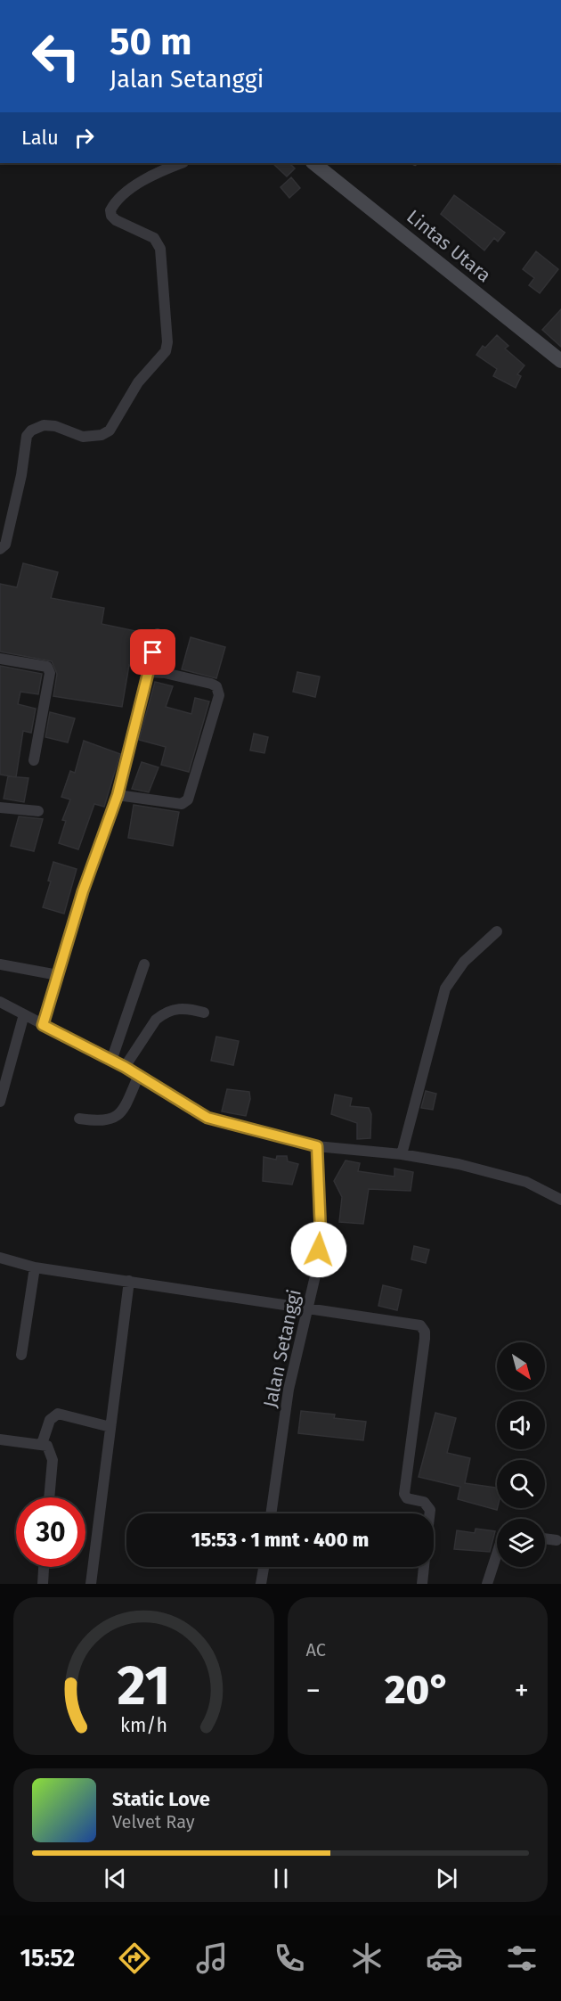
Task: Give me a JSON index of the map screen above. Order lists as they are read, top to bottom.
{
  "streets": {
    "street": ["Lintas Utara", "Jalan Setanggi"]
  },
  "north": "bottom right",
  "page": {
    "turn": ["50 m", "Jalan Setanggi"],
    "then": "Lalu",
    "limit": "30",
    "trip": "15:53 · 1 mnt · 400 m",
    "tile": "AC",
    "heat": ["−", "20°", "+"],
    "song": ["Static Love", "Velvet Ray"],
    "tabs": "15:52",
    "gauge": ["21", "km/h"]
  }
}
